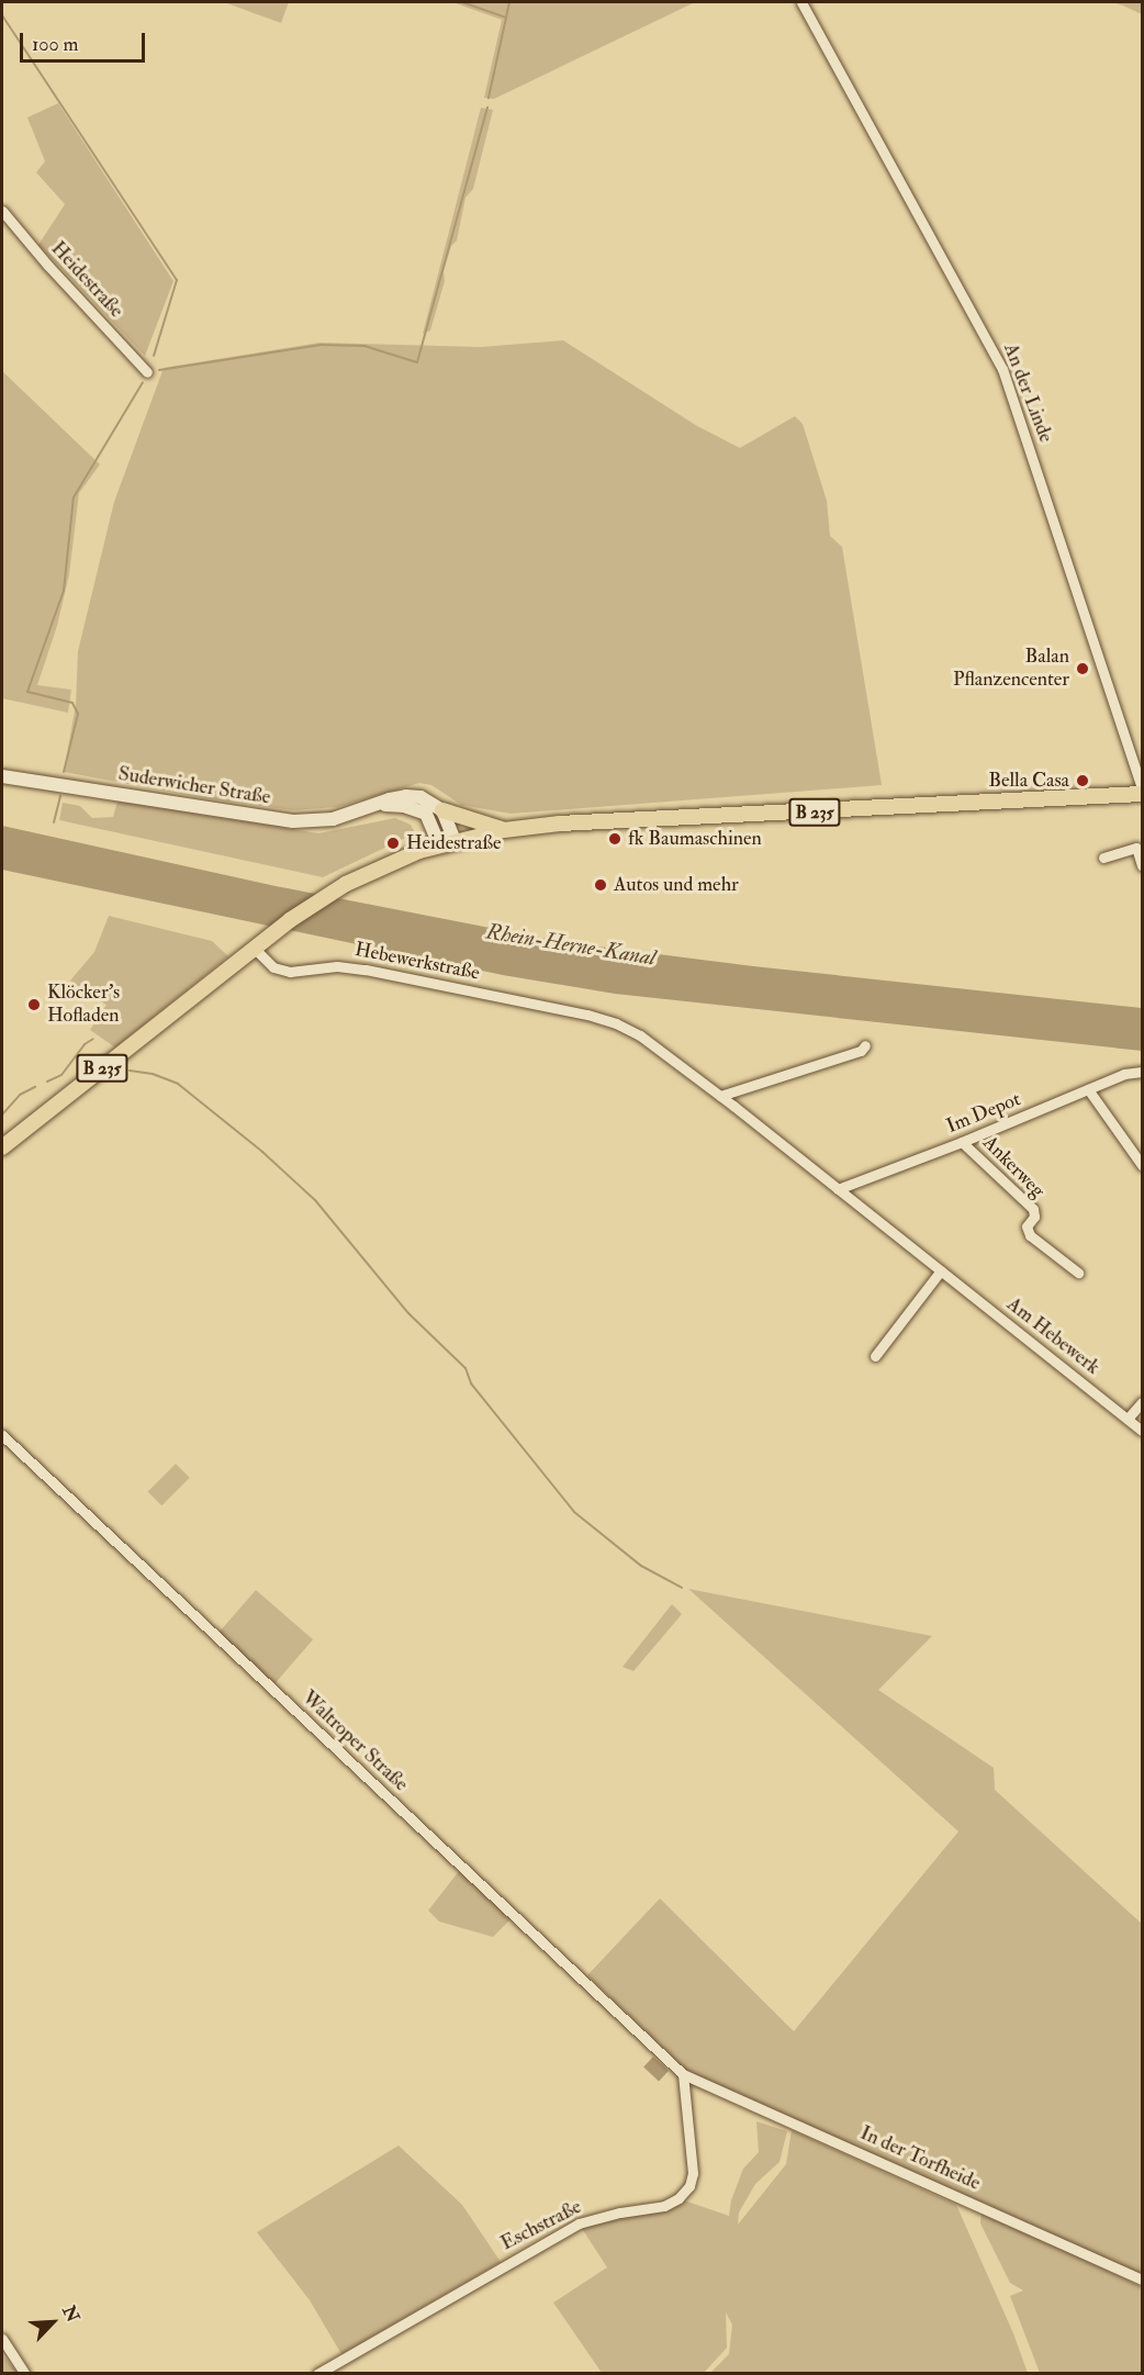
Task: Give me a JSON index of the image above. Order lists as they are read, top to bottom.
{
  "streets": {
    "main road": ["Suderwicher Straße", "B 235"],
    "street": [
      "Heidestraße",
      "An der Linde",
      "Hebewerkstraße",
      "Im Depot",
      "Ankerweg",
      "Am Hebewerk",
      "Waltroper Straße",
      "In der Torfheide",
      "Eschstraße"
    ]
  },
  "crossings": [
    ["Suderwicher Straße", "B 235"],
    ["B 235", "Hebewerkstraße"],
    ["Hebewerkstraße", "Im Depot"],
    ["Hebewerkstraße", "Am Hebewerk"],
    ["Im Depot", "Ankerweg"],
    ["Im Depot", "Am Hebewerk"],
    ["Waltroper Straße", "In der Torfheide"],
    ["Waltroper Straße", "Eschstraße"],
    ["In der Torfheide", "Eschstraße"]
  ],
  "water": ["Rhein-Herne-Kanal"],
  "places": [
    "Balan Pflanzencenter",
    "Bella Casa",
    "fk Baumaschinen",
    "Heidestraße",
    "Autos und mehr",
    "Klöcker's Hofladen"
  ],
  "scale_bar": "100 m",
  "north": "top right"
}
